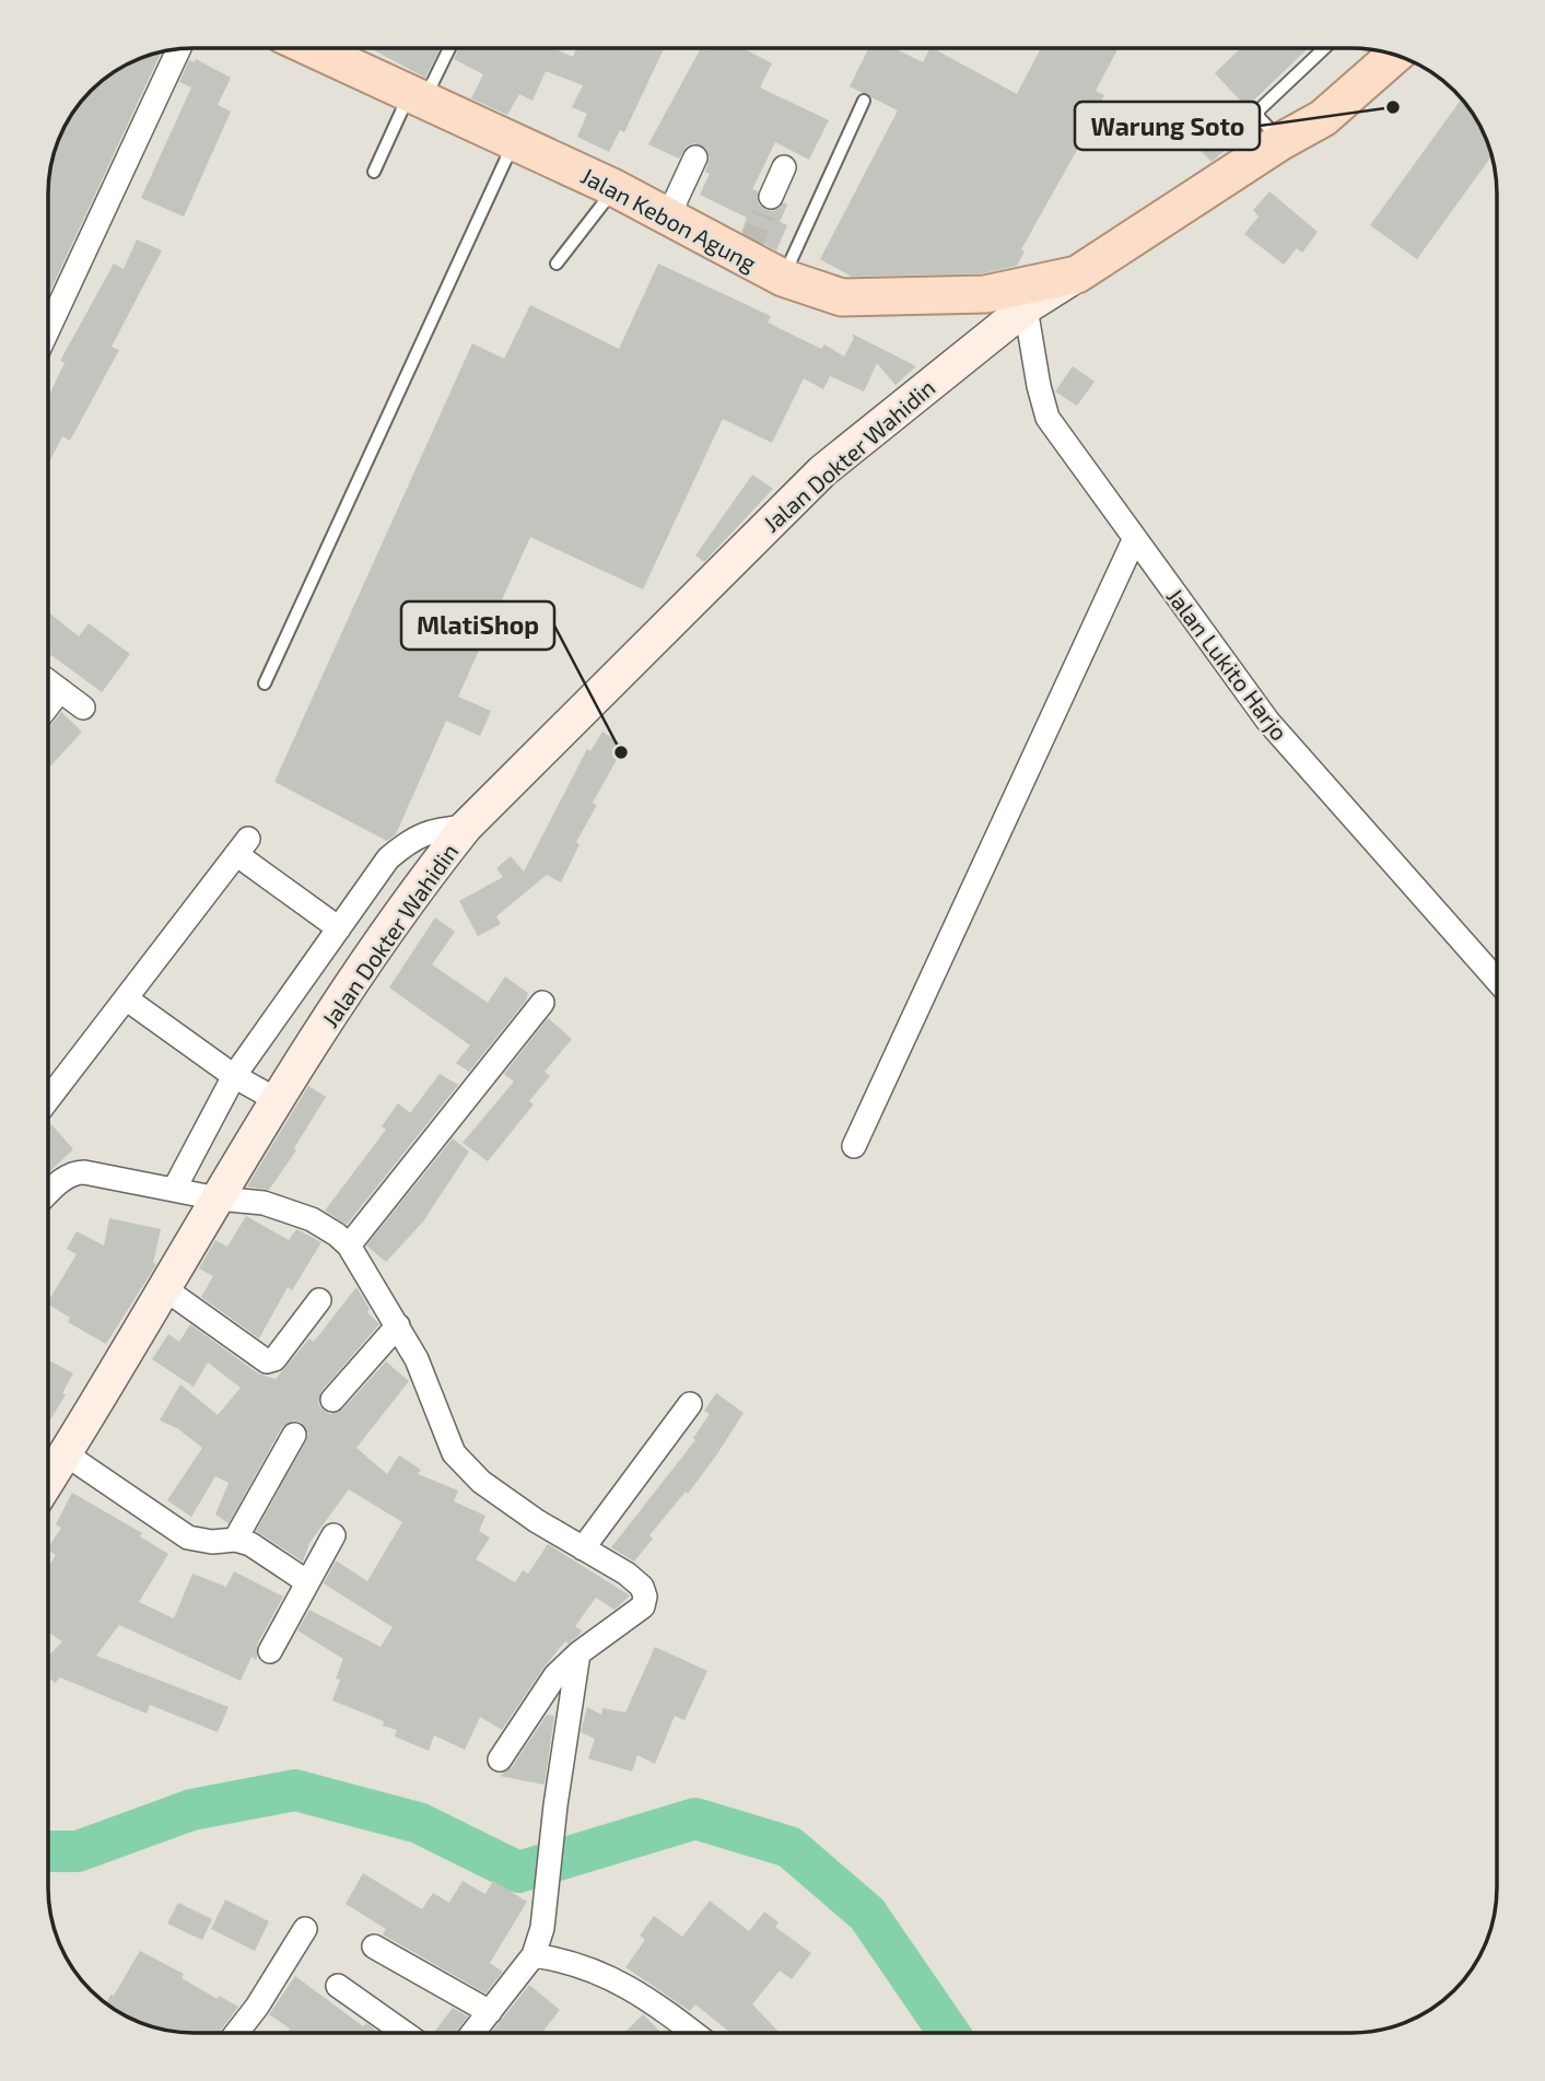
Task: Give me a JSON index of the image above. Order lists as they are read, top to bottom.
{
  "streets": {
    "main road": ["Jalan Kebon Agung", "Jalan Dokter Wahidin"],
    "street": ["Jalan Lukito Harjo"]
  },
  "crossings": [
    ["Jalan Kebon Agung", "Jalan Dokter Wahidin"],
    ["Jalan Kebon Agung", "Jalan Lukito Harjo"],
    ["Jalan Dokter Wahidin", "Jalan Lukito Harjo"]
  ],
  "places": ["Warung Soto", "MlatiShop"]
}
